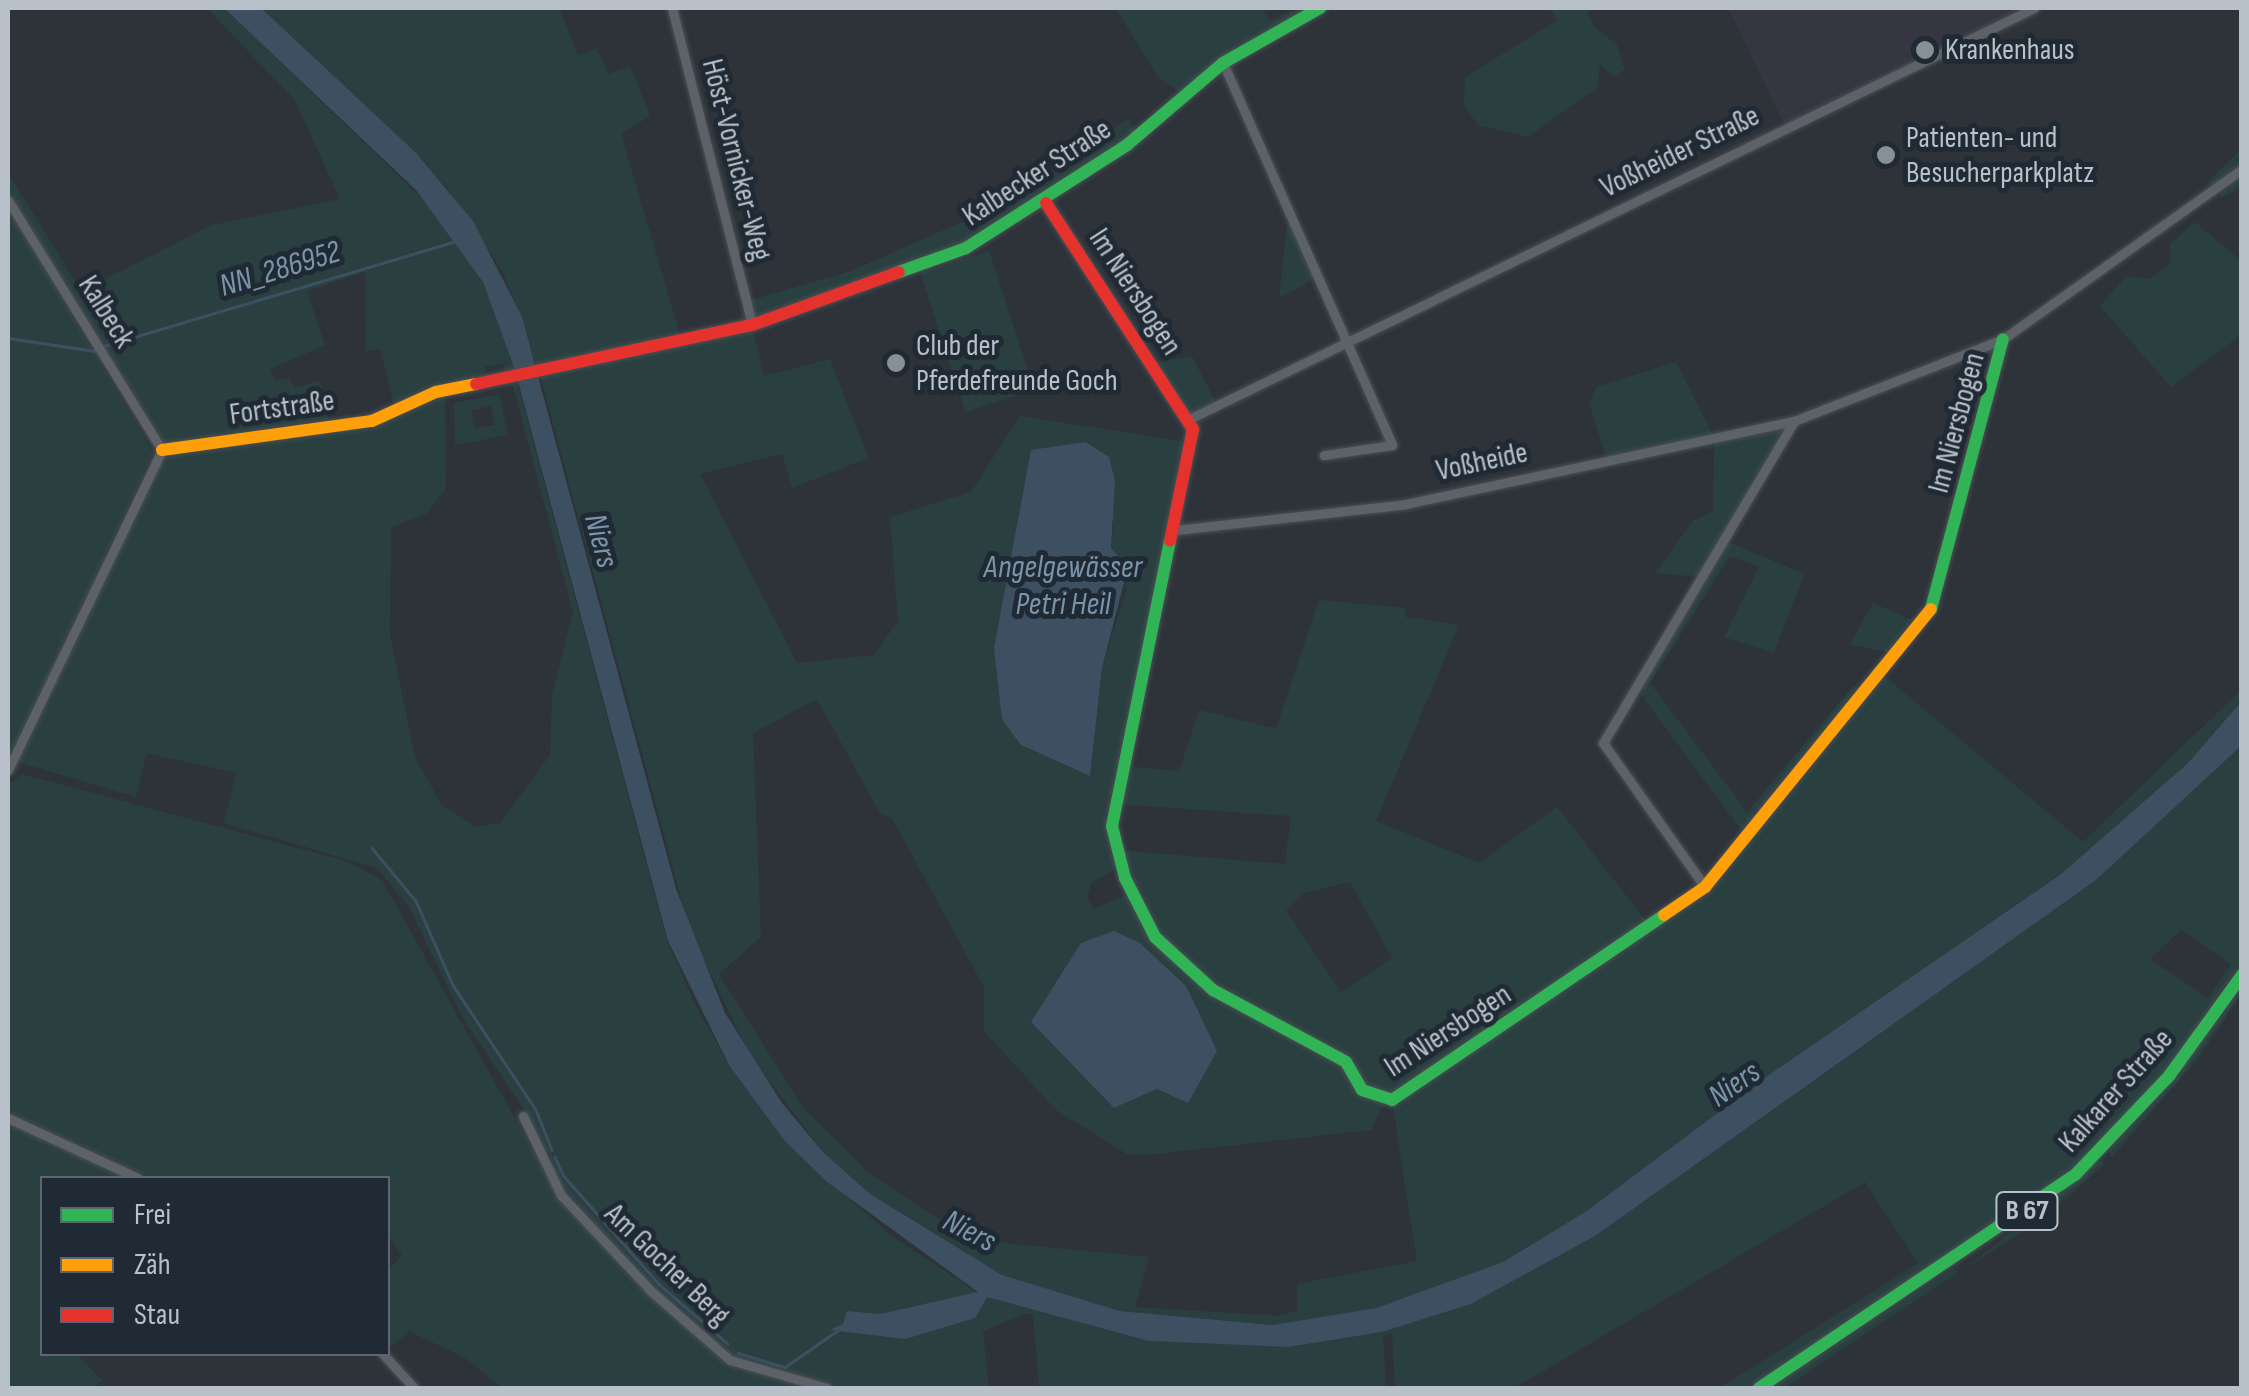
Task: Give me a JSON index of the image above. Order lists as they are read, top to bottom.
{
  "streets": {
    "street": [
      "Voßheider Straße",
      "Höst-Vornicker-Weg",
      "Kalbecker Straße",
      "Im Niersbogen",
      "Kalbeck",
      "Fortstraße",
      "Voßheide",
      "Kalkarer Straße",
      "B 67",
      "Am Gocher Berg"
    ]
  },
  "crossings": [
    ["Voßheider Straße", "Im Niersbogen"],
    ["Höst-Vornicker-Weg", "Kalbecker Straße"],
    ["Höst-Vornicker-Weg", "Fortstraße"],
    ["Kalbecker Straße", "Im Niersbogen"],
    ["Kalbecker Straße", "Fortstraße"],
    ["Im Niersbogen", "Voßheide"],
    ["Kalbeck", "Fortstraße"]
  ],
  "water": ["NN_286952", "Niers", "Angelgewässer Petri Heil"],
  "places": ["Krankenhaus", "Patienten- und Besucherparkplatz", "Club der Pferdefreunde Goch"],
  "legend": ["Frei", "Zäh", "Stau"]
}
